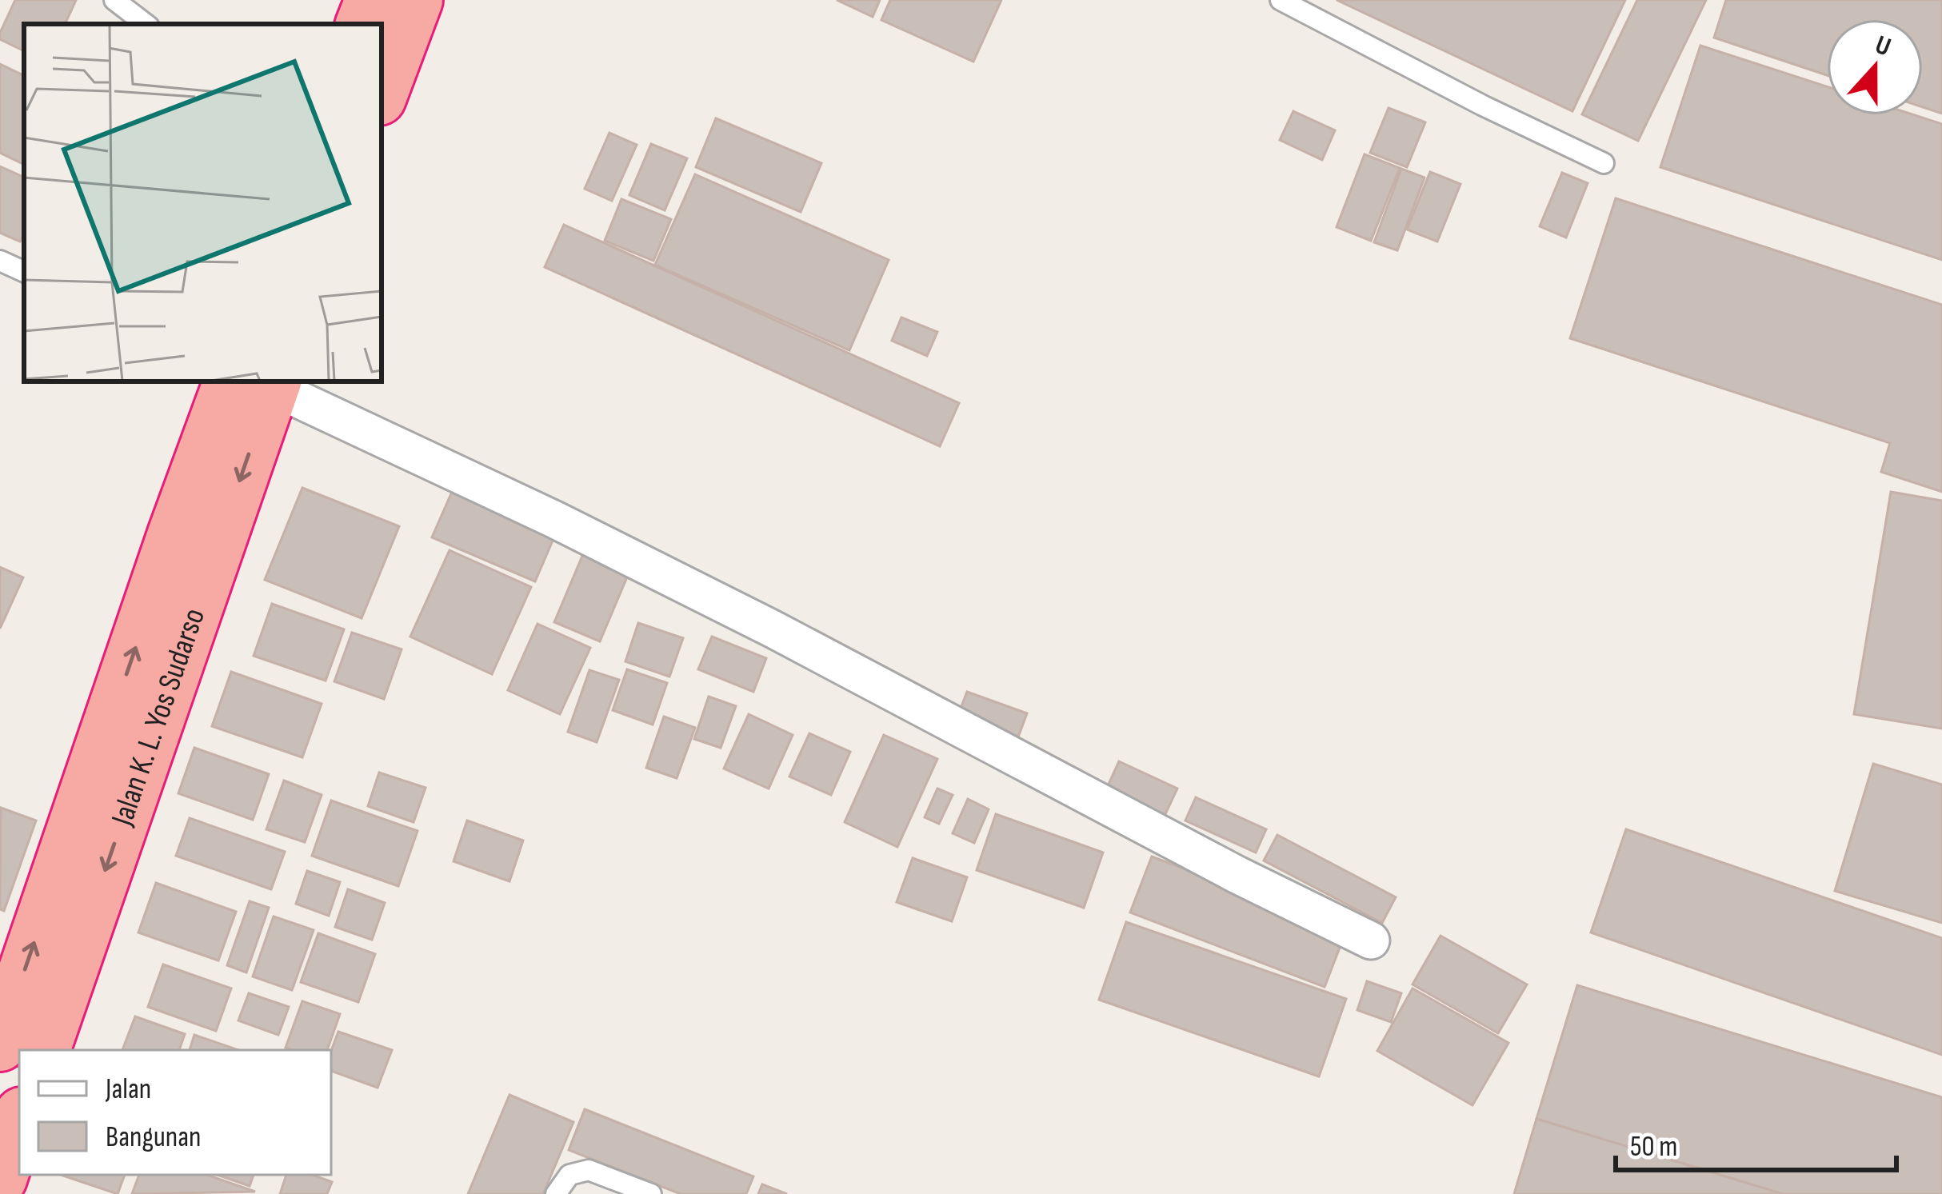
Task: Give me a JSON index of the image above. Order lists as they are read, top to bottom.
{
  "streets": {
    "highway": ["Jalan K. L. Yos Sudarso"]
  },
  "legend": ["Jalan", "Bangunan"],
  "scale_bar": "50 m",
  "north": "top"
}
